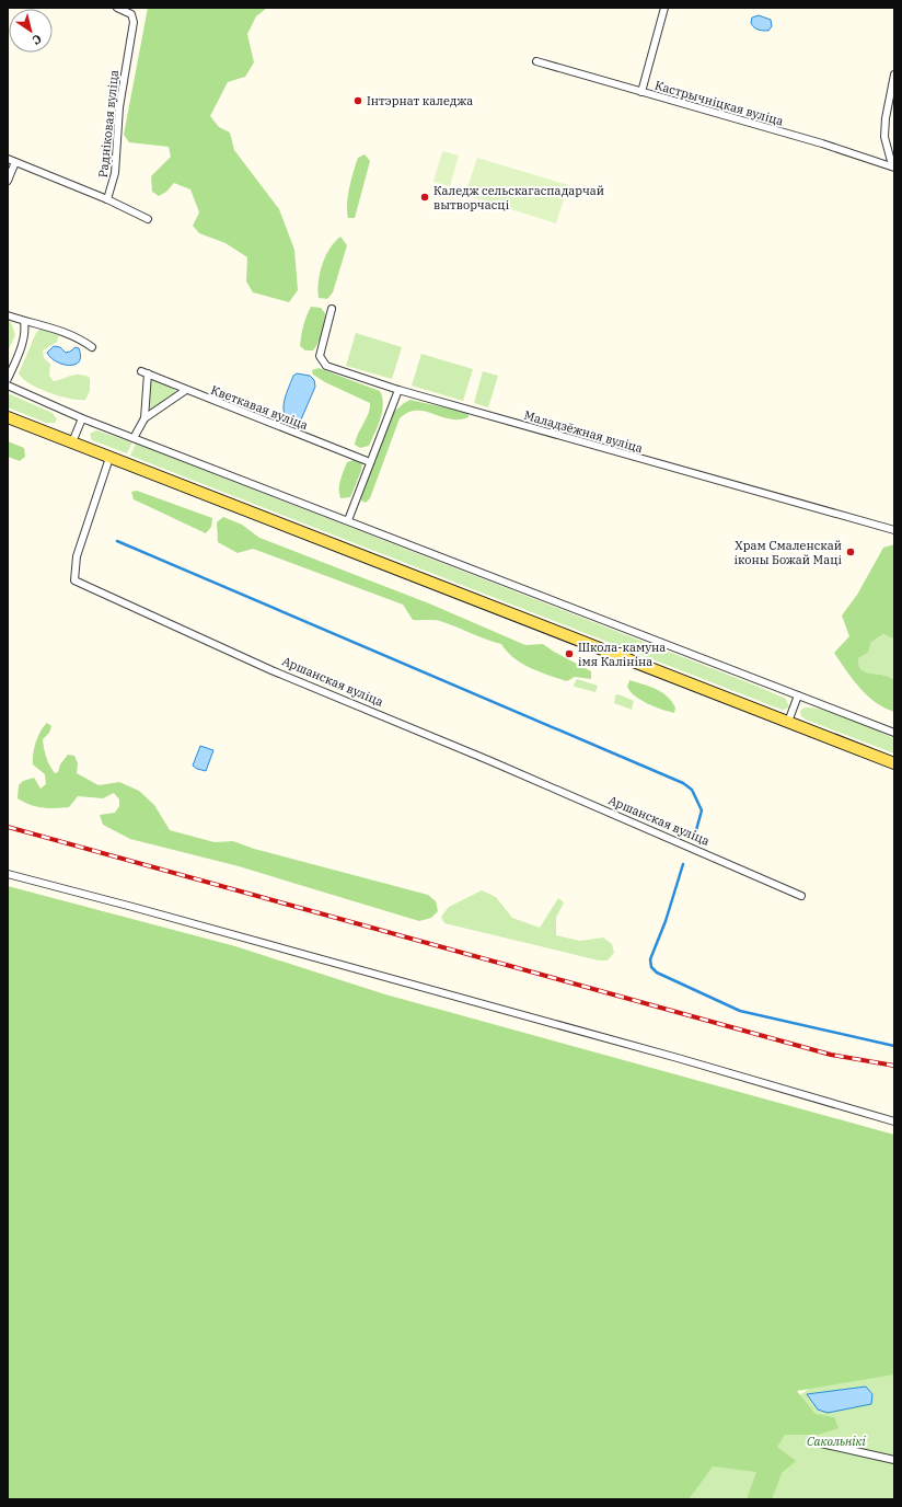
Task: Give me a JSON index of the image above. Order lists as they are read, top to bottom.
{
  "streets": {
    "street": [
      "Кастрычніцкая вуліца",
      "Радніковая вуліца",
      "Кветкавая вуліца",
      "Маладзёжная вуліца",
      "Аршанская вуліца"
    ]
  },
  "parks": ["Сакольнікі"],
  "places": [
    "Інтэрнат каледжа",
    "Каледж сельскагаспадарчай вытворчасці",
    "Храм Смаленскай іконы Божай Маці",
    "Школа-камуна імя Калініна"
  ],
  "north": "bottom right"
}
